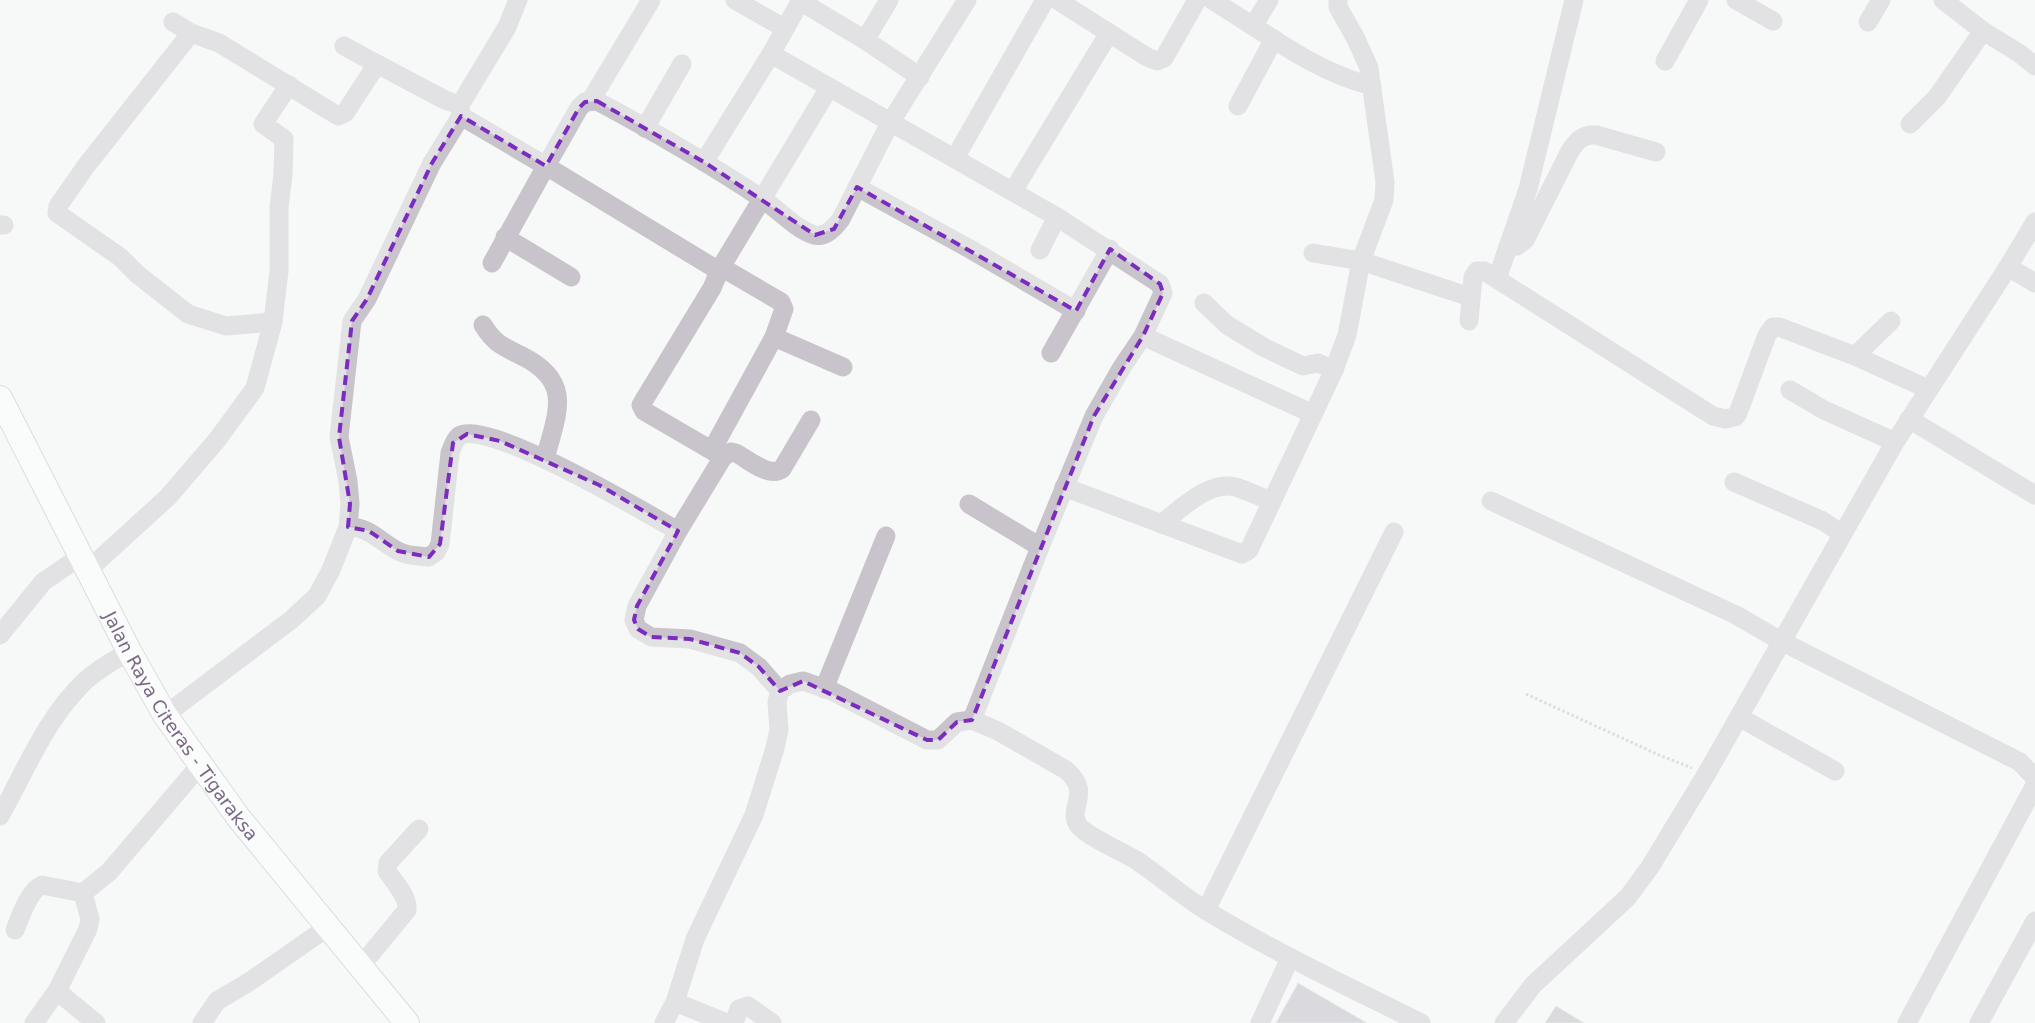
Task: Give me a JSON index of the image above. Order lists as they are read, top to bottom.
{
  "streets": {
    "main road": ["Jalan Raya Citeras - Tigaraksa"]
  }
}
